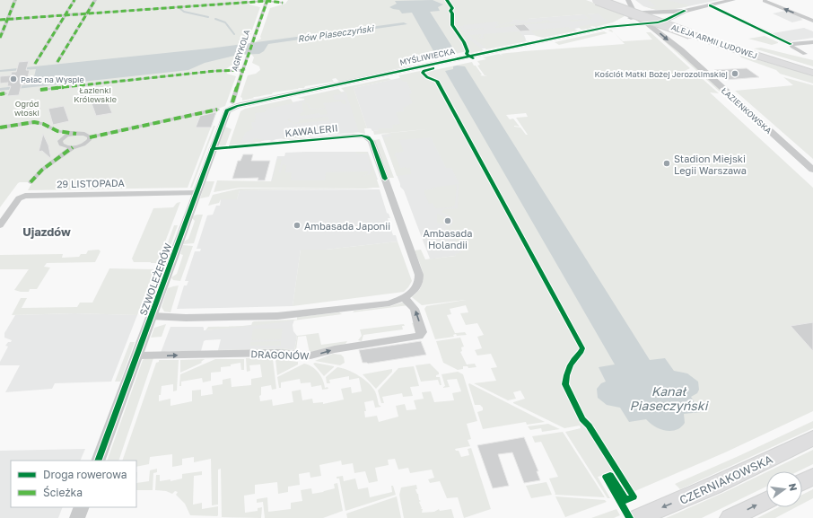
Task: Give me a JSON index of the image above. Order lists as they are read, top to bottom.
{
  "streets": {
    "main road": ["ALEJA ARMII LUDOWEJ", "CZERNIAKOWSKA"],
    "street": [
      "AGRYKOLA",
      "MYŚLIWIECKA",
      "ŁAZIENKOWSKA",
      "KAWALERII",
      "29 LISTOPADA",
      "SZWOLEŻERÓW",
      "DRAGONÓW"
    ]
  },
  "crossings": [
    ["AGRYKOLA", "MYŚLIWIECKA"],
    ["AGRYKOLA", "SZWOLEŻERÓW"],
    ["MYŚLIWIECKA", "ŁAZIENKOWSKA"],
    ["MYŚLIWIECKA", "SZWOLEŻERÓW"],
    ["KAWALERII", "SZWOLEŻERÓW"],
    ["KAWALERII", "DRAGONÓW"],
    ["29 LISTOPADA", "SZWOLEŻERÓW"],
    ["SZWOLEŻERÓW", "DRAGONÓW"]
  ],
  "one_way": ["DRAGONÓW", "CZERNIAKOWSKA"],
  "districts": ["Ujazdów"],
  "water": ["Rów Piaseczyński", "Kanał Piaseczyński"],
  "parks": ["Łazienki Królewskie", "Ogród włoski"],
  "places": [
    "Kościół Matki Bożej Jerozolimskiej",
    "Pałac na Wyspie",
    "Stadion Miejski Legii Warszawa",
    "Ambasada Holandii",
    "Ambasada Japonii"
  ],
  "legend": ["Droga rowerowa", "Ścieżka"],
  "north": "right"
}
